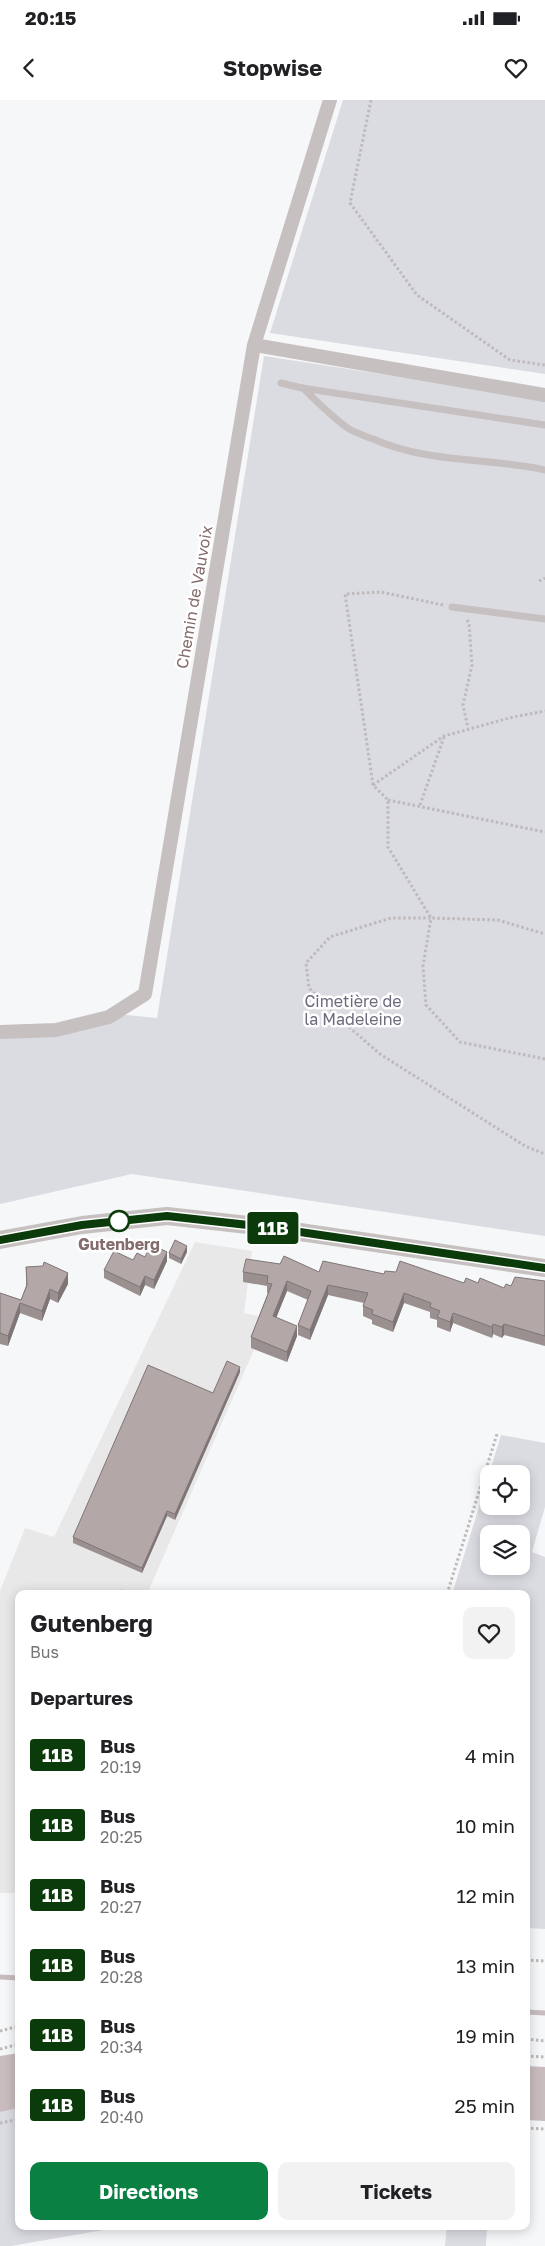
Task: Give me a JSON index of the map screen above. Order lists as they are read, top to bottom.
{
  "streets": {
    "street": ["Chemin de Vauvoix"]
  },
  "parks": ["Cimetière de la Madeleine"],
  "places": ["Gutenberg"],
  "lines": ["bus line 11B"],
  "page": {
    "status": "20:15",
    "header": "Stopwise",
    "on_map": "11B",
    "heading": [
      ["Gutenberg", "Bus"],
      "Departures"
    ],
    "list": [
      {
        "mark": "11B",
        "name": "Bus",
        "note": "20:19",
        "value": "4 min"
      },
      {
        "mark": "11B",
        "name": "Bus",
        "note": "20:25",
        "value": "10 min"
      },
      {
        "mark": "11B",
        "name": "Bus",
        "note": "20:27",
        "value": "12 min"
      },
      {
        "mark": "11B",
        "name": "Bus",
        "note": "20:28",
        "value": "13 min"
      },
      {
        "mark": "11B",
        "name": "Bus",
        "note": "20:34",
        "value": "19 min"
      },
      {
        "mark": "11B",
        "name": "Bus",
        "note": "20:40",
        "value": "25 min"
      }
    ],
    "buttons": ["Directions", "Tickets"]
  }
}
